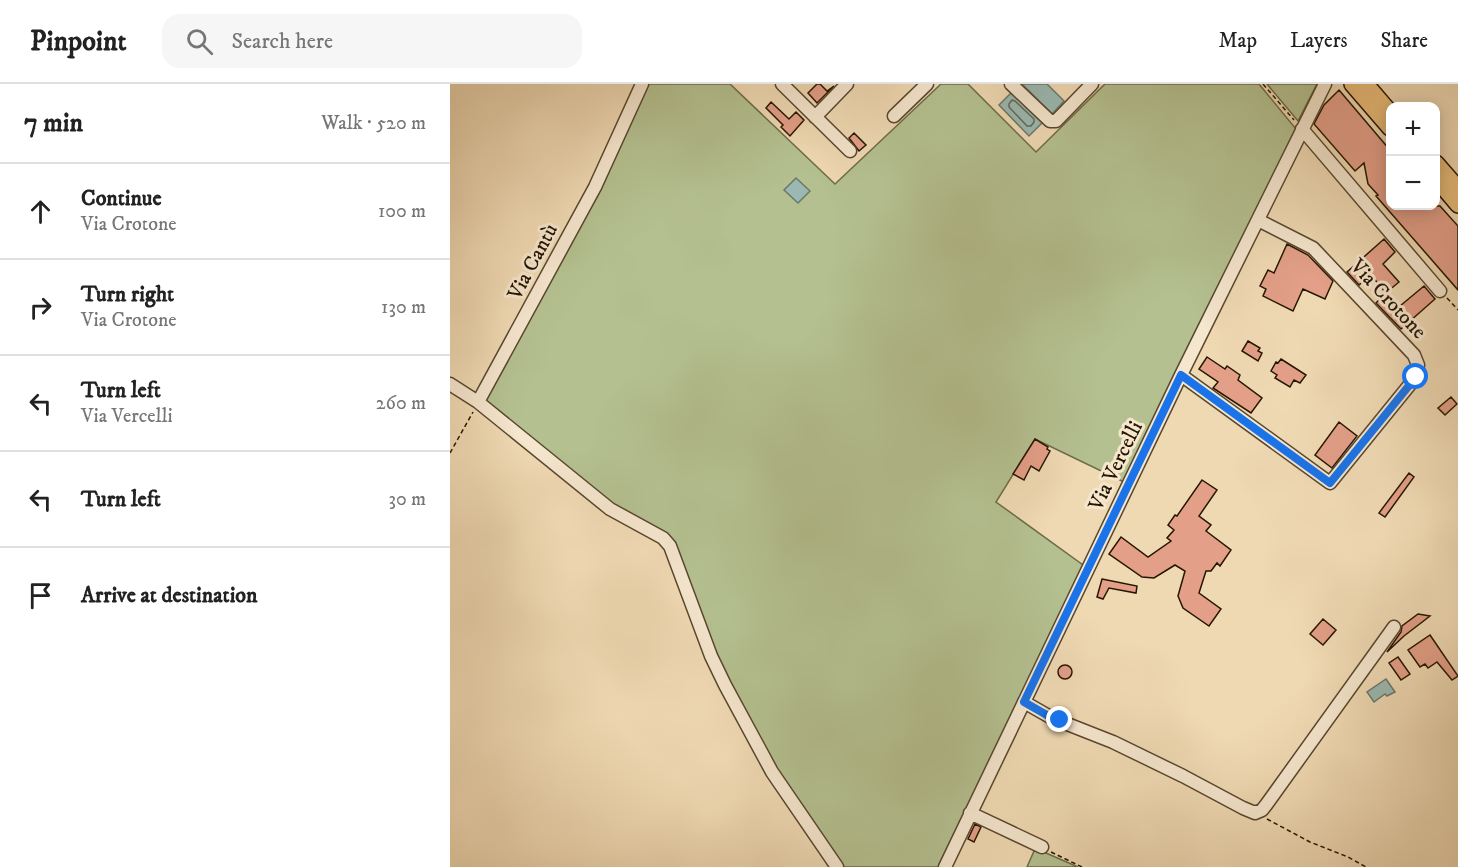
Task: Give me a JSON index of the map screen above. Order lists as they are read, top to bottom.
{
  "streets": {
    "street": ["Via Cantù", "Via Crotone", "Via Vercelli"]
  },
  "crossings": [
    ["Via Crotone", "Via Vercelli"]
  ],
  "page": {
    "header": "Pinpoint",
    "search": "Search here",
    "nav": ["Map", "Layers", "Share"],
    "heading": ["7 min", "Walk · 520 m"],
    "map_buttons": ["+", "−"],
    "list": [
      ["Continue", "Via Crotone", "100 m"],
      ["Turn right", "Via Crotone", "130 m"],
      ["Turn left", "Via Vercelli", "260 m"],
      ["Turn left", "30 m"],
      "Arrive at destination"
    ]
  }
}
